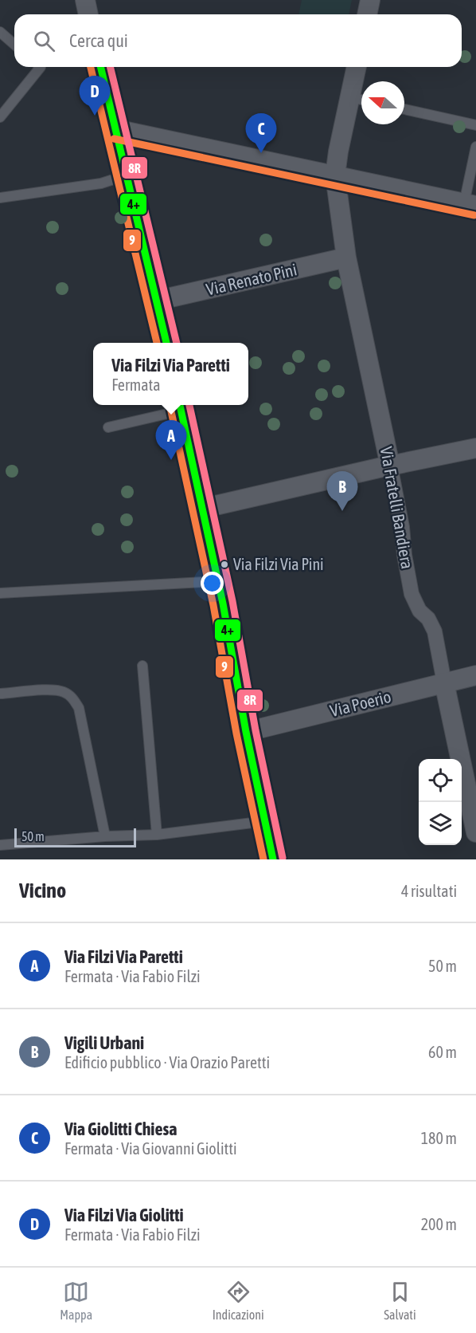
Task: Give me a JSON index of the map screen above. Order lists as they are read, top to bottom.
{
  "streets": {
    "street": ["Via Renato Pini", "Via Fratelli Bandiera", "Via Poerio"]
  },
  "crossings": [
    ["Via Renato Pini", "Via Fratelli Bandiera"],
    ["Via Fratelli Bandiera", "Via Poerio"]
  ],
  "places": ["Via Filzi Via Pini"],
  "lines": ["transit line 4+", "transit line 9", "transit line 8R"],
  "scale_bar": "50 m",
  "north": "left",
  "page": {
    "search": "Cerca qui",
    "pins": [
      "D",
      "C",
      "A",
      "B"
    ],
    "popup": ["Via Filzi Via Paretti", "Fermata"],
    "scale": "50 m",
    "heading": ["Vicino", "4 risultati"],
    "list": [
      {
        "mark": "A",
        "name": "Via Filzi Via Paretti",
        "note": "Fermata · Via Fabio Filzi",
        "value": "50 m"
      },
      {
        "mark": "B",
        "name": "Vigili Urbani",
        "note": "Edificio pubblico · Via Orazio Paretti",
        "value": "60 m"
      },
      {
        "mark": "C",
        "name": "Via Giolitti Chiesa",
        "note": "Fermata · Via Giovanni Giolitti",
        "value": "180 m"
      },
      {
        "mark": "D",
        "name": "Via Filzi Via Giolitti",
        "note": "Fermata · Via Fabio Filzi",
        "value": "200 m"
      }
    ],
    "nav": ["Mappa", "Indicazioni", "Salvati"]
  }
}
